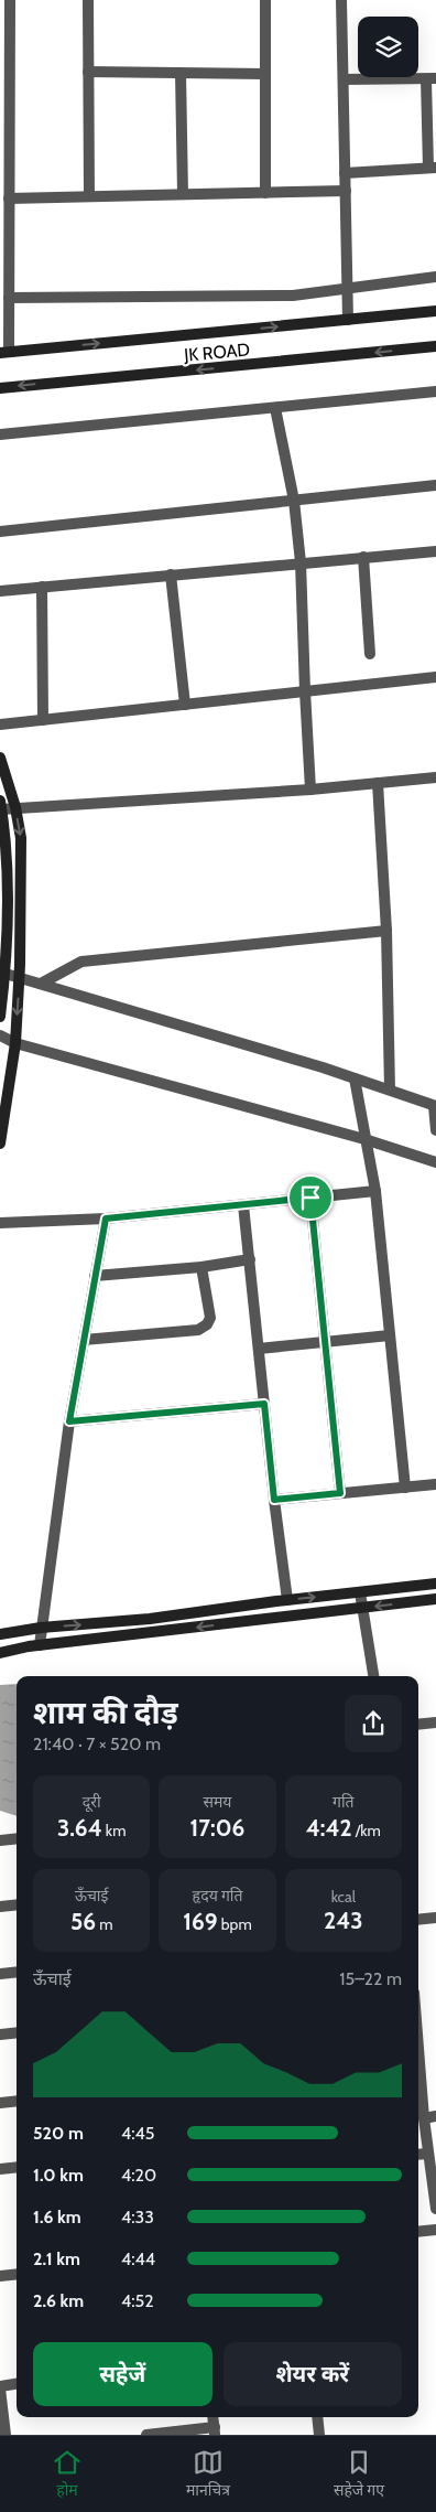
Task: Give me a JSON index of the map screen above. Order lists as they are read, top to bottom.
{
  "streets": {
    "street": ["JK ROAD"]
  },
  "page": {
    "heading": ["शाम की दौड़", "21:40 · 7 × 520 m"],
    "stats": [
      ["दूरी", "3.64 km"],
      ["समय", "17:06"],
      ["गति", "4:42 /km"],
      ["ऊँचाई", "56 m"],
      ["हृदय गति", "169 bpm"],
      ["kcal", "243"]
    ],
    "chart": ["ऊँचाई", "15–22 m"],
    "list": [
      {
        "name": "520 m",
        "note": "4:45"
      },
      {
        "name": "1.0 km",
        "note": "4:20"
      },
      {
        "name": "1.6 km",
        "note": "4:33"
      },
      {
        "name": "2.1 km",
        "note": "4:44"
      },
      {
        "name": "2.6 km",
        "note": "4:52"
      }
    ],
    "buttons": ["सहेजें", "शेयर करें"],
    "tabs": ["होम", "मानचित्र", "सहेजे गए"]
  }
}
